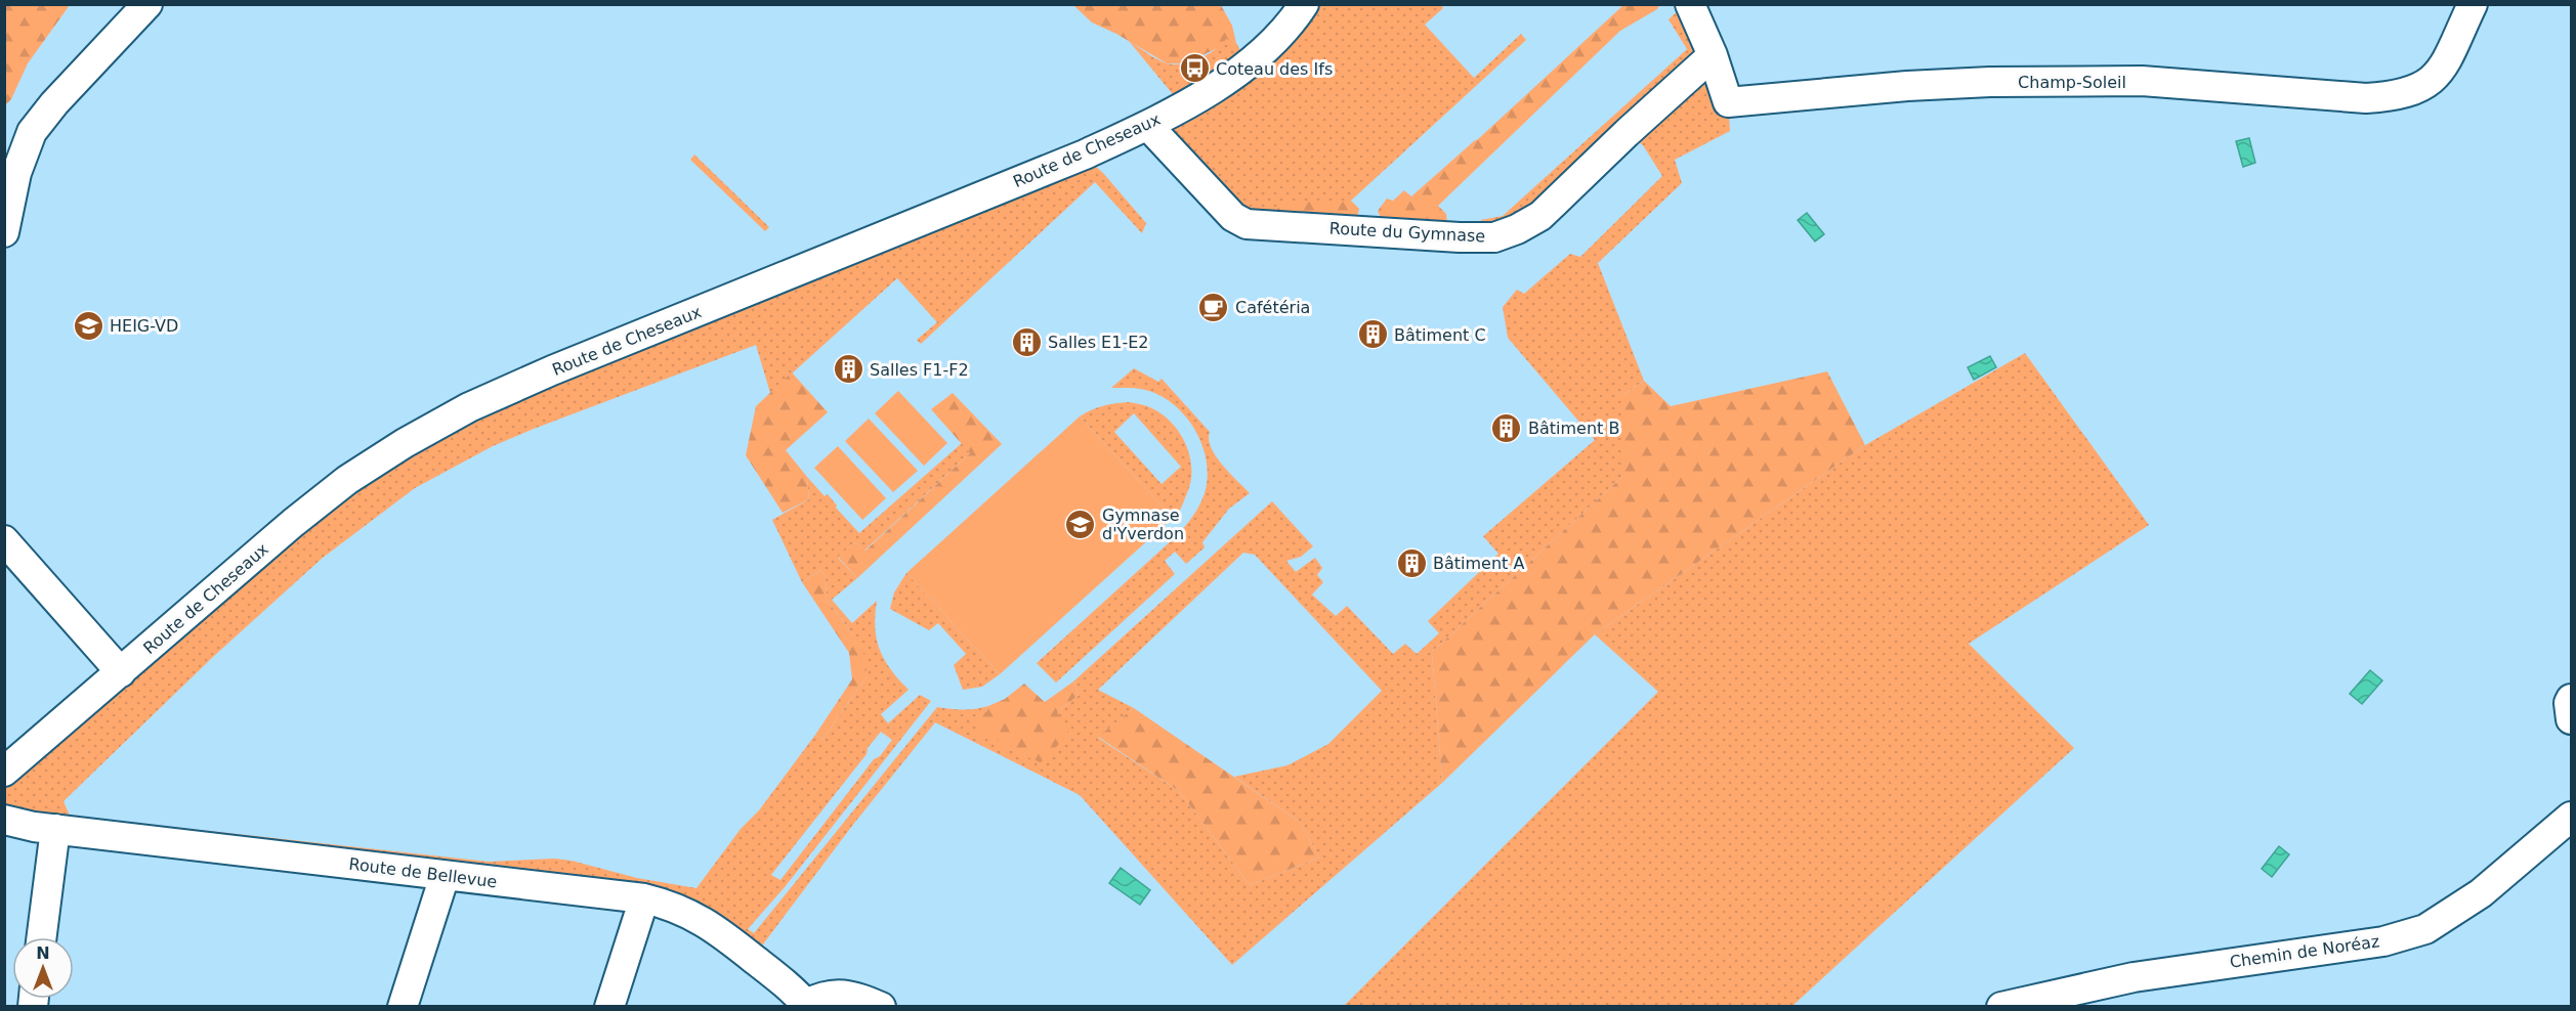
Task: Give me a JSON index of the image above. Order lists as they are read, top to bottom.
{
  "streets": {
    "street": [
      "Champ-Soleil",
      "Route de Cheseaux",
      "Route du Gymnase",
      "Route de Bellevue",
      "Chemin de Noréaz"
    ]
  },
  "crossings": [
    ["Champ-Soleil", "Route du Gymnase"],
    ["Route de Cheseaux", "Route du Gymnase"]
  ],
  "places": {
    "bus stop": ["Coteau des Ifs"],
    "cafe": ["Cafétéria"],
    "school or university": ["HEIG-VD", "Gymnase d'Yverdon"],
    "building": [
      "Bâtiment C",
      "Salles E1-E2",
      "Salles F1-F2",
      "Bâtiment B",
      "Bâtiment A"
    ]
  },
  "north": "top"
}
